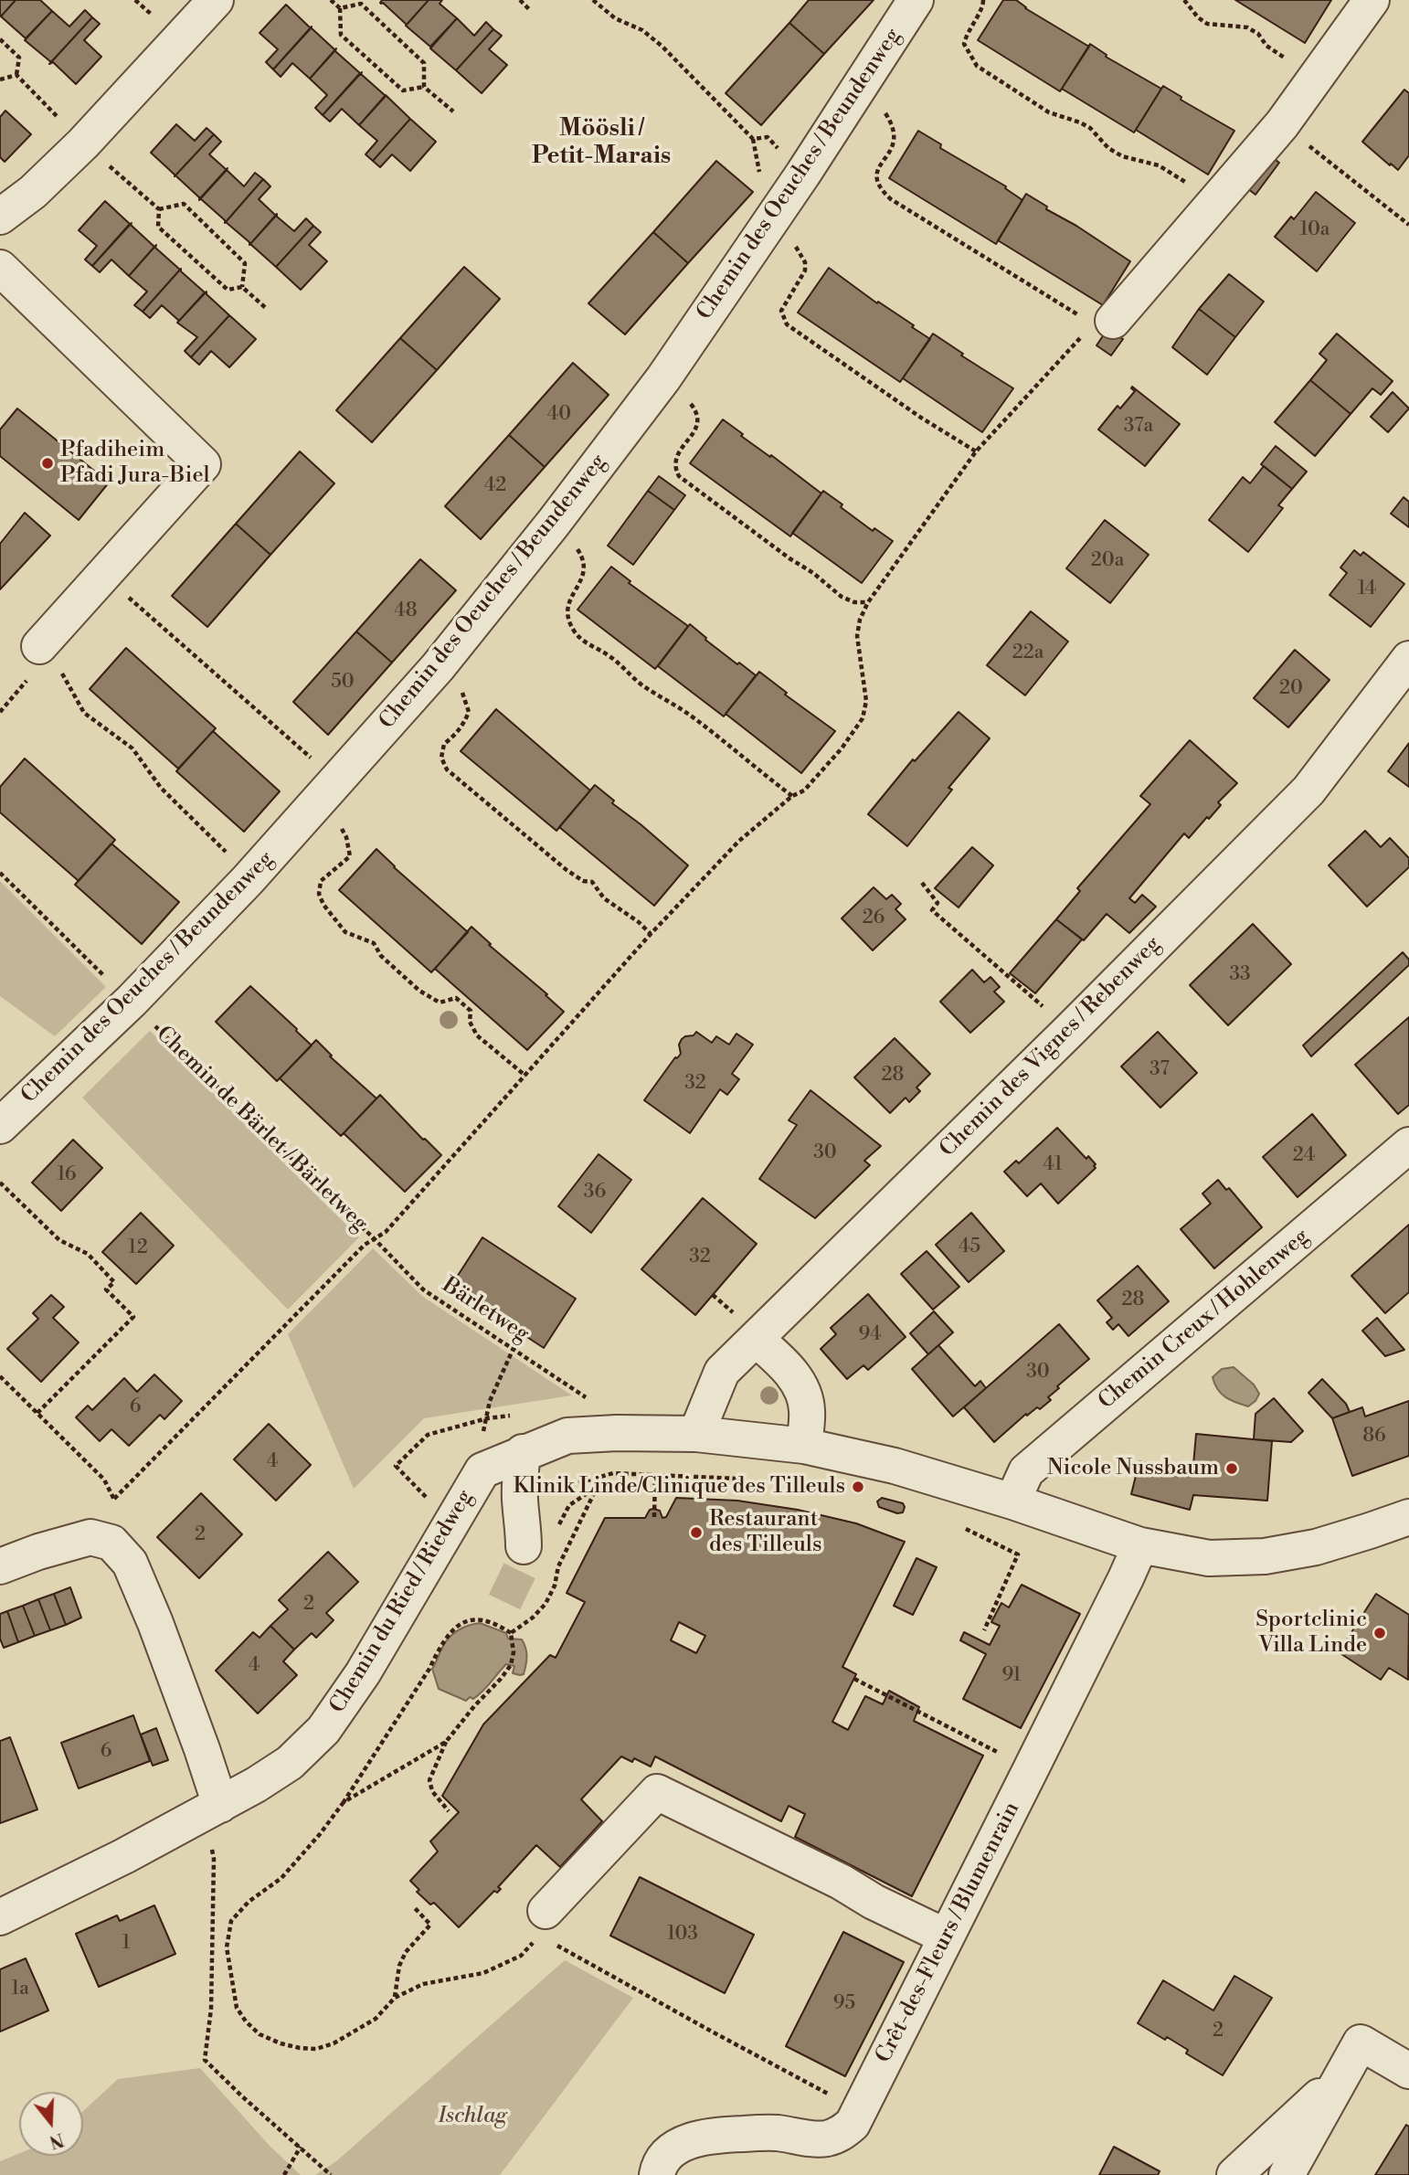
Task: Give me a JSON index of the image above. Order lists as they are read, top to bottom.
{
  "streets": {
    "street": [
      "Chemin des Oeuches / Beundenweg",
      "Chemin des Vignes / Rebenweg",
      "Chemin Creux / Hohlenweg",
      "Chemin du Ried / Riedweg",
      "Crêt-des-Fleurs / Blumenrain"
    ],
    "path": ["Chemin de Bärlet / Bärletweg", "Bärletweg"]
  },
  "crossings": [
    ["Chemin des Vignes / Rebenweg", "Chemin du Ried / Riedweg"],
    ["Chemin de Bärlet / Bärletweg", "Bärletweg"]
  ],
  "districts": ["Möösli / Petit-Marais"],
  "parks": ["Ischlag"],
  "places": [
    "Pfadiheim Pfadi Jura-Biel",
    "Nicole Nussbaum",
    "Klinik Linde/Clinique des Tilleuls",
    "Restaurant des Tilleuls",
    "Sportclinic Villa Linde"
  ],
  "house_numbers": [
    "10a",
    "40",
    "37a",
    "42",
    "20a",
    "14",
    "48",
    "22a",
    "50",
    "20",
    "26",
    "33",
    "37",
    "28",
    "32",
    "30",
    "24",
    "41",
    "16",
    "36",
    "45",
    "12",
    "32",
    "28",
    "94",
    "30",
    "6",
    "86",
    "4",
    "2",
    "2",
    "4",
    "91",
    "6",
    "103",
    "1",
    "1a",
    "95",
    "2"
  ],
  "north": "bottom"
}
